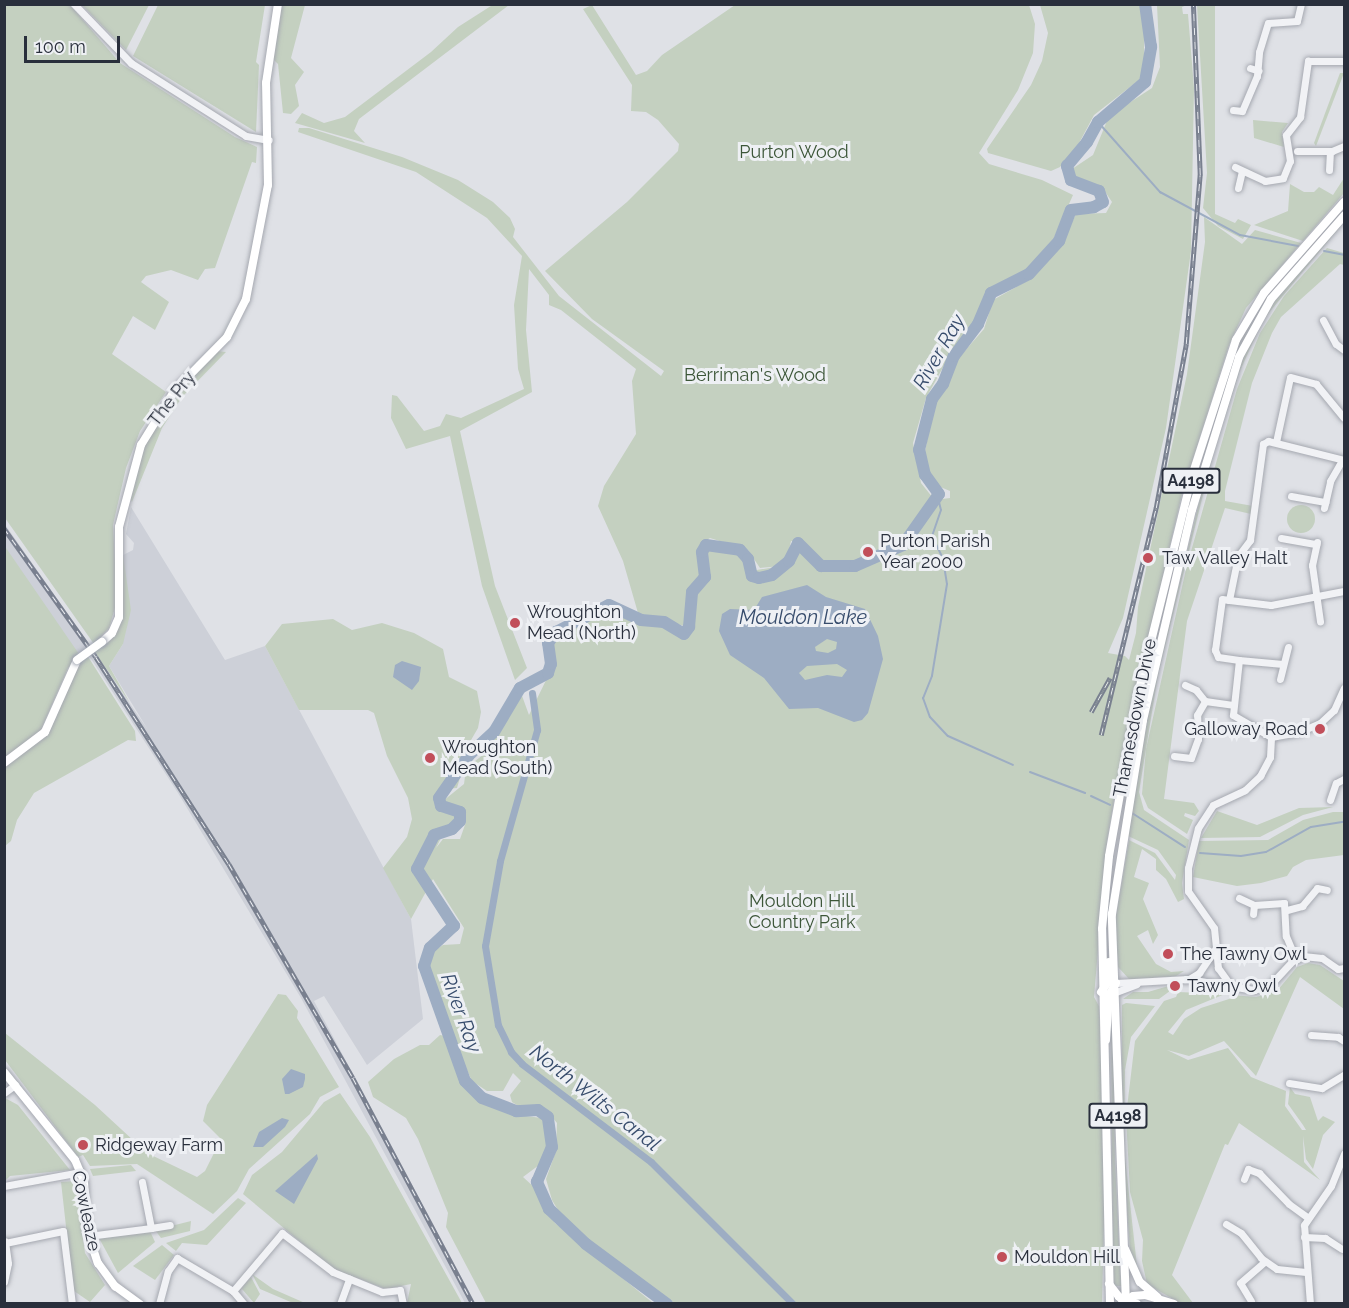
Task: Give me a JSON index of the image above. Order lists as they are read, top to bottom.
{
  "streets": {
    "main road": [
      "The Pry",
      "A4198",
      "Thamesdown Drive",
      "Cowleaze"
    ]
  },
  "crossings": [
    ["A4198", "Thamesdown Drive"]
  ],
  "water": ["River Ray", "Mouldon Lake", "North Wilts Canal"],
  "parks": ["Purton Wood", "Berriman's Wood", "Mouldon Hill Country Park"],
  "places": [
    "Purton Parish Year 2000",
    "Taw Valley Halt",
    "Wroughton Mead (North)",
    "Galloway Road",
    "Wroughton Mead (South)",
    "The Tawny Owl",
    "Tawny Owl",
    "Ridgeway Farm",
    "Mouldon Hill"
  ],
  "scale_bar": "100 m"
}
